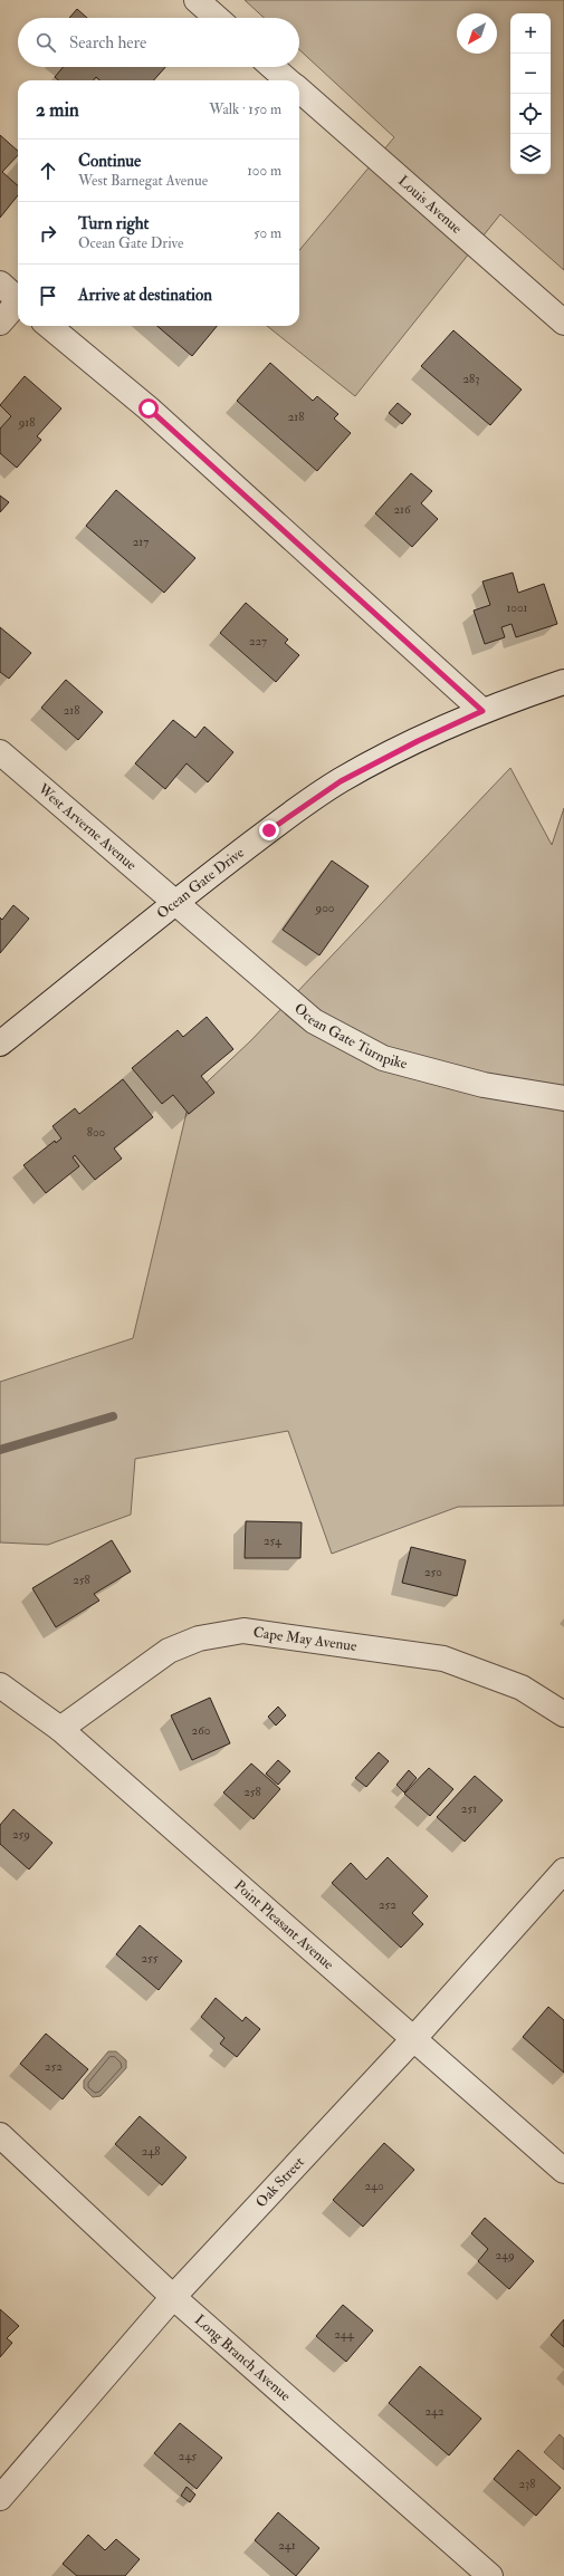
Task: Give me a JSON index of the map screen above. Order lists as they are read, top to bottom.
{
  "streets": {
    "street": [
      "Louis Avenue",
      "West Arverne Avenue",
      "Ocean Gate Drive",
      "Ocean Gate Turnpike",
      "Cape May Avenue",
      "Point Pleasant Avenue",
      "Oak Street",
      "Long Branch Avenue"
    ]
  },
  "crossings": [
    ["West Arverne Avenue", "Ocean Gate Drive"],
    ["West Arverne Avenue", "Ocean Gate Turnpike"],
    ["Ocean Gate Drive", "Ocean Gate Turnpike"],
    ["Cape May Avenue", "Point Pleasant Avenue"],
    ["Point Pleasant Avenue", "Oak Street"],
    ["Oak Street", "Long Branch Avenue"]
  ],
  "house_numbers": [
    "283",
    "218",
    "918",
    "216",
    "217",
    "1001",
    "227",
    "218",
    "900",
    "800",
    "254",
    "250",
    "258",
    "260",
    "258",
    "251",
    "259",
    "252",
    "255",
    "252",
    "248",
    "240",
    "249",
    "244",
    "242",
    "245",
    "238",
    "241"
  ],
  "north": "bottom left",
  "page": {
    "map_buttons": ["+", "−"],
    "search": "Search here",
    "heading": ["2 min", "Walk · 150 m"],
    "list": [
      ["Continue", "West Barnegat Avenue", "100 m"],
      ["Turn right", "Ocean Gate Drive", "50 m"],
      "Arrive at destination"
    ]
  }
}
